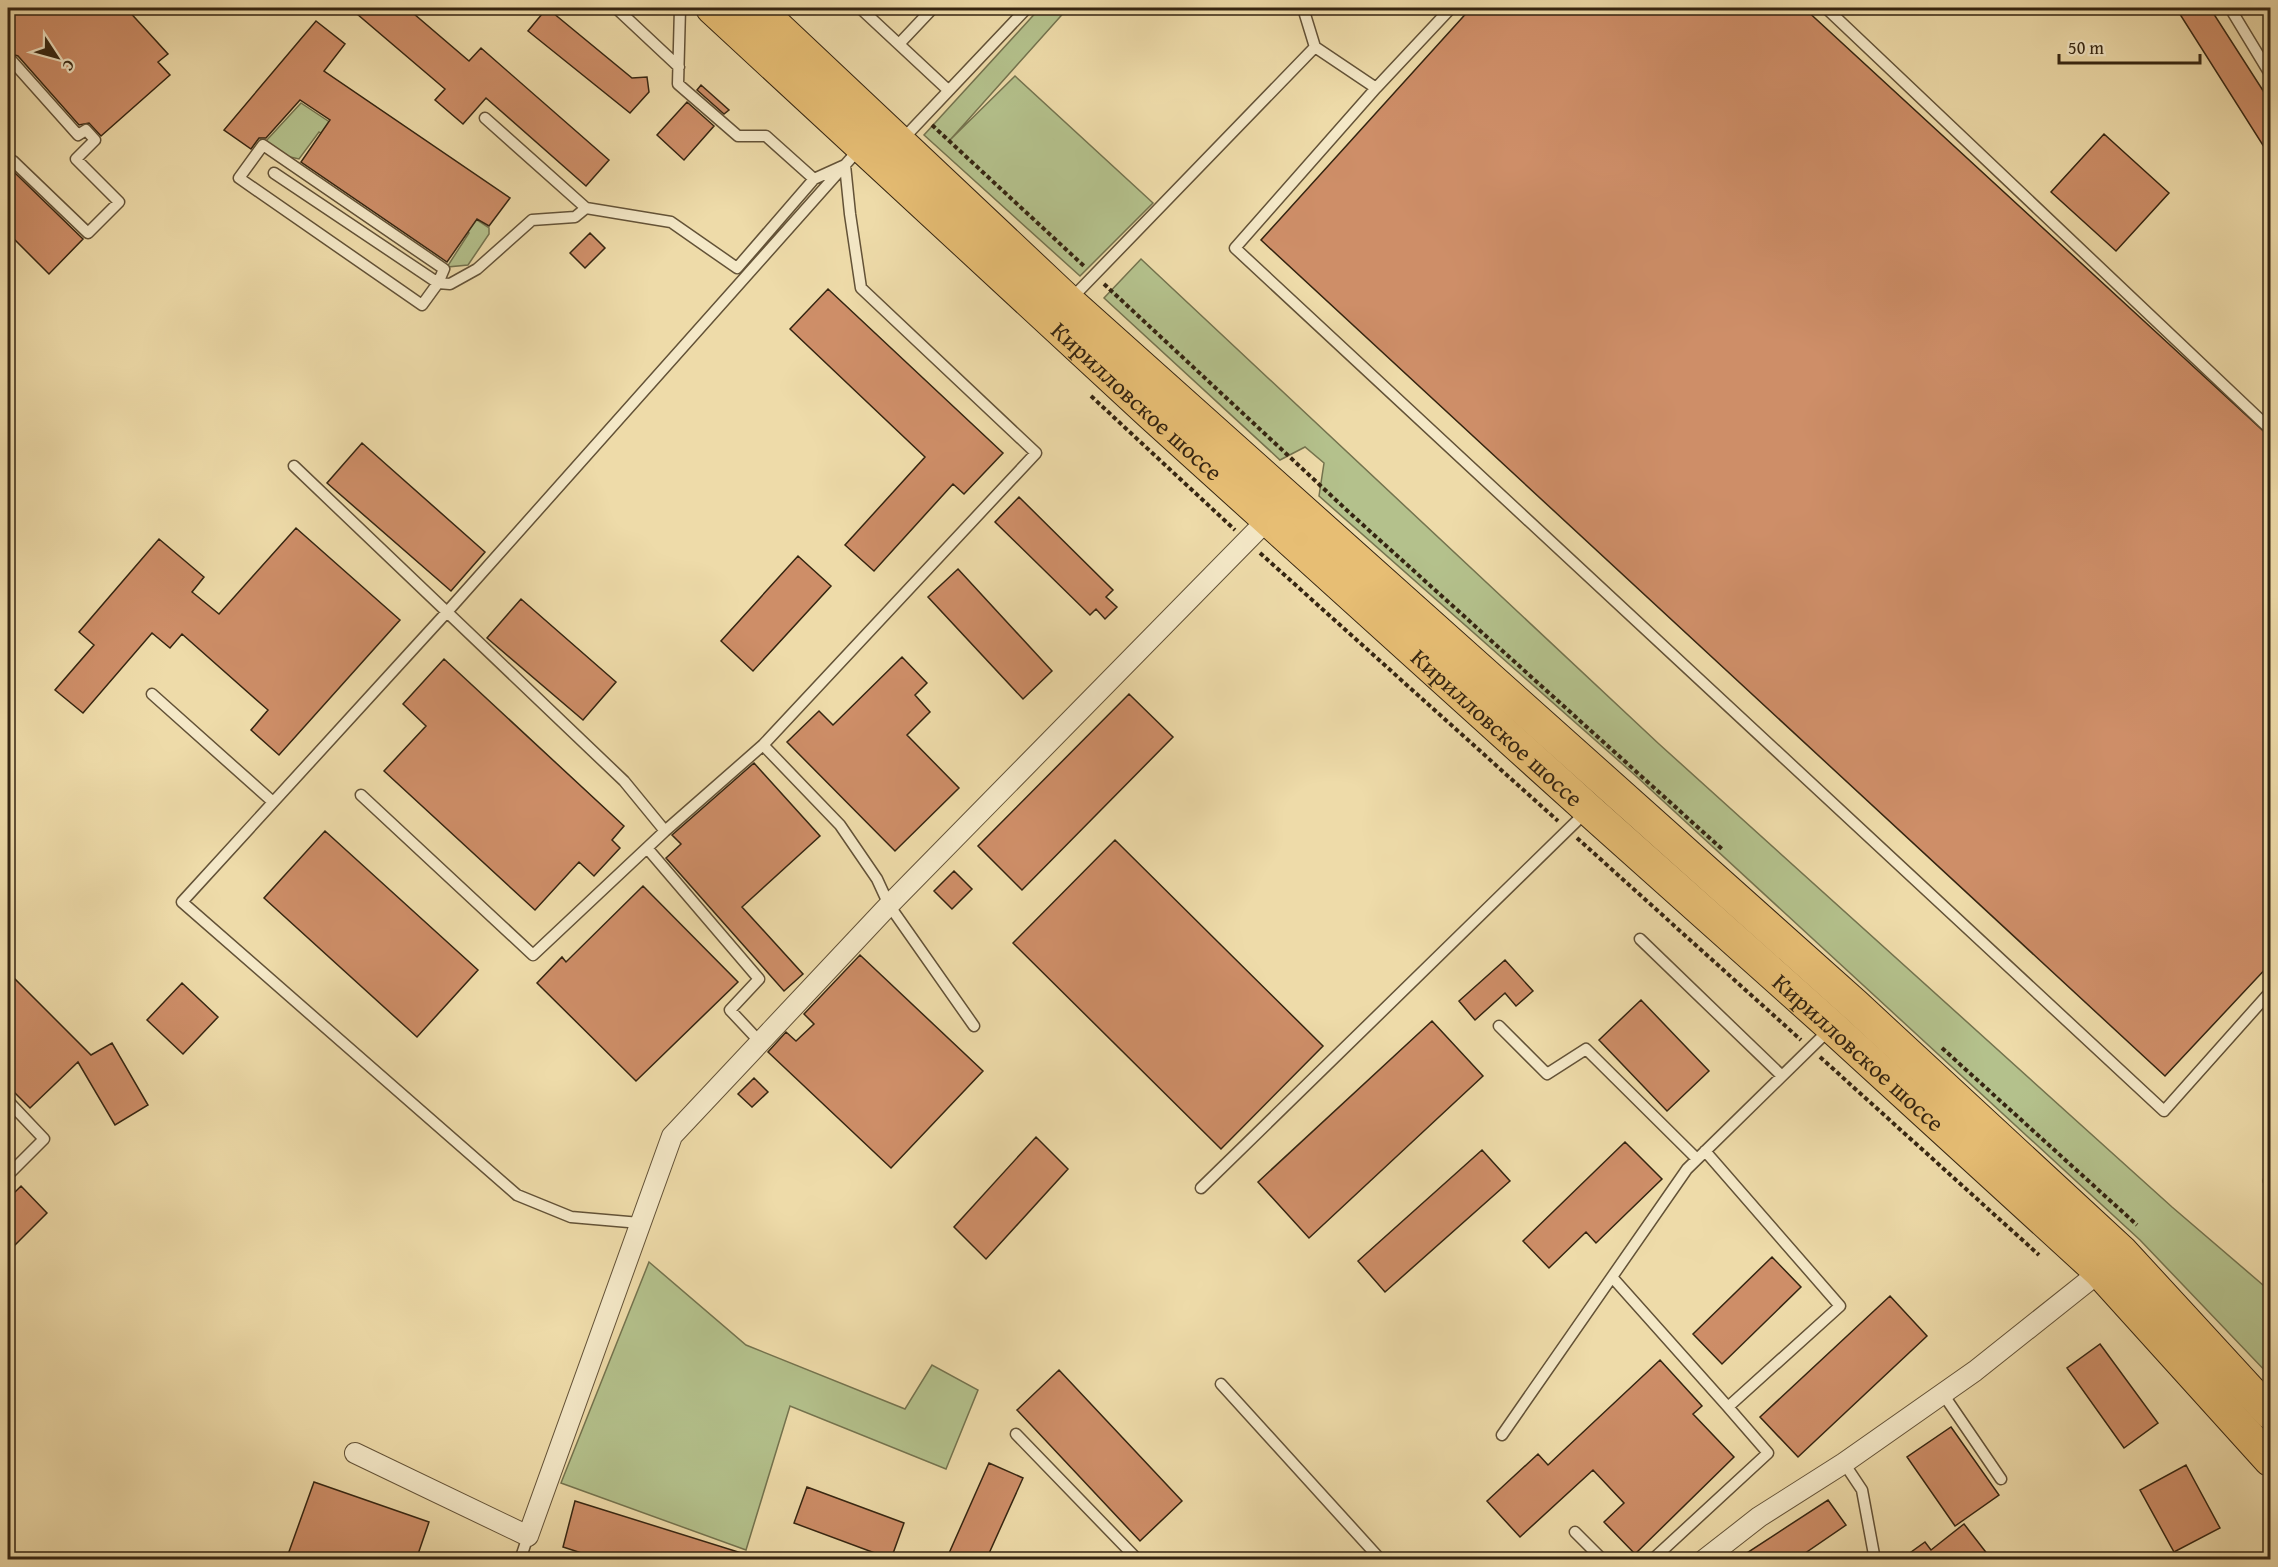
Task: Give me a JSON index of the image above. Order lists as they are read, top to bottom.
{
  "streets": {
    "main road": ["Кирилловское шоссе"]
  },
  "scale_bar": "50 m",
  "north": "bottom right"
}
